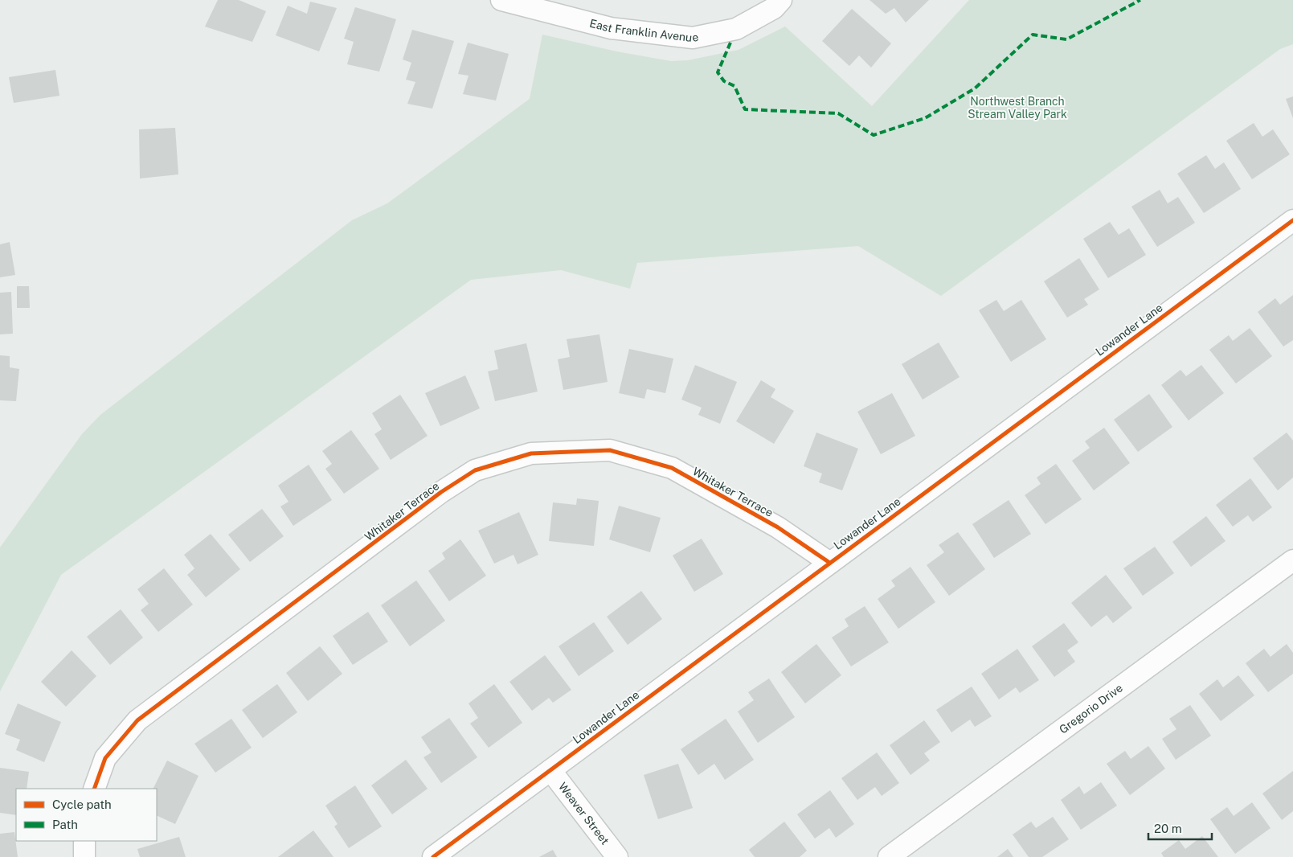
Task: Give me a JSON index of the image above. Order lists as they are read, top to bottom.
{
  "streets": {
    "street": [
      "East Franklin Avenue",
      "Lowander Lane",
      "Whitaker Terrace",
      "Gregorio Drive",
      "Weaver Street"
    ]
  },
  "crossings": [
    ["Lowander Lane", "Whitaker Terrace"],
    ["Lowander Lane", "Weaver Street"]
  ],
  "parks": ["Northwest Branch Stream Valley Park"],
  "legend": ["Cycle path", "Path"],
  "scale_bar": "20 m"
}
